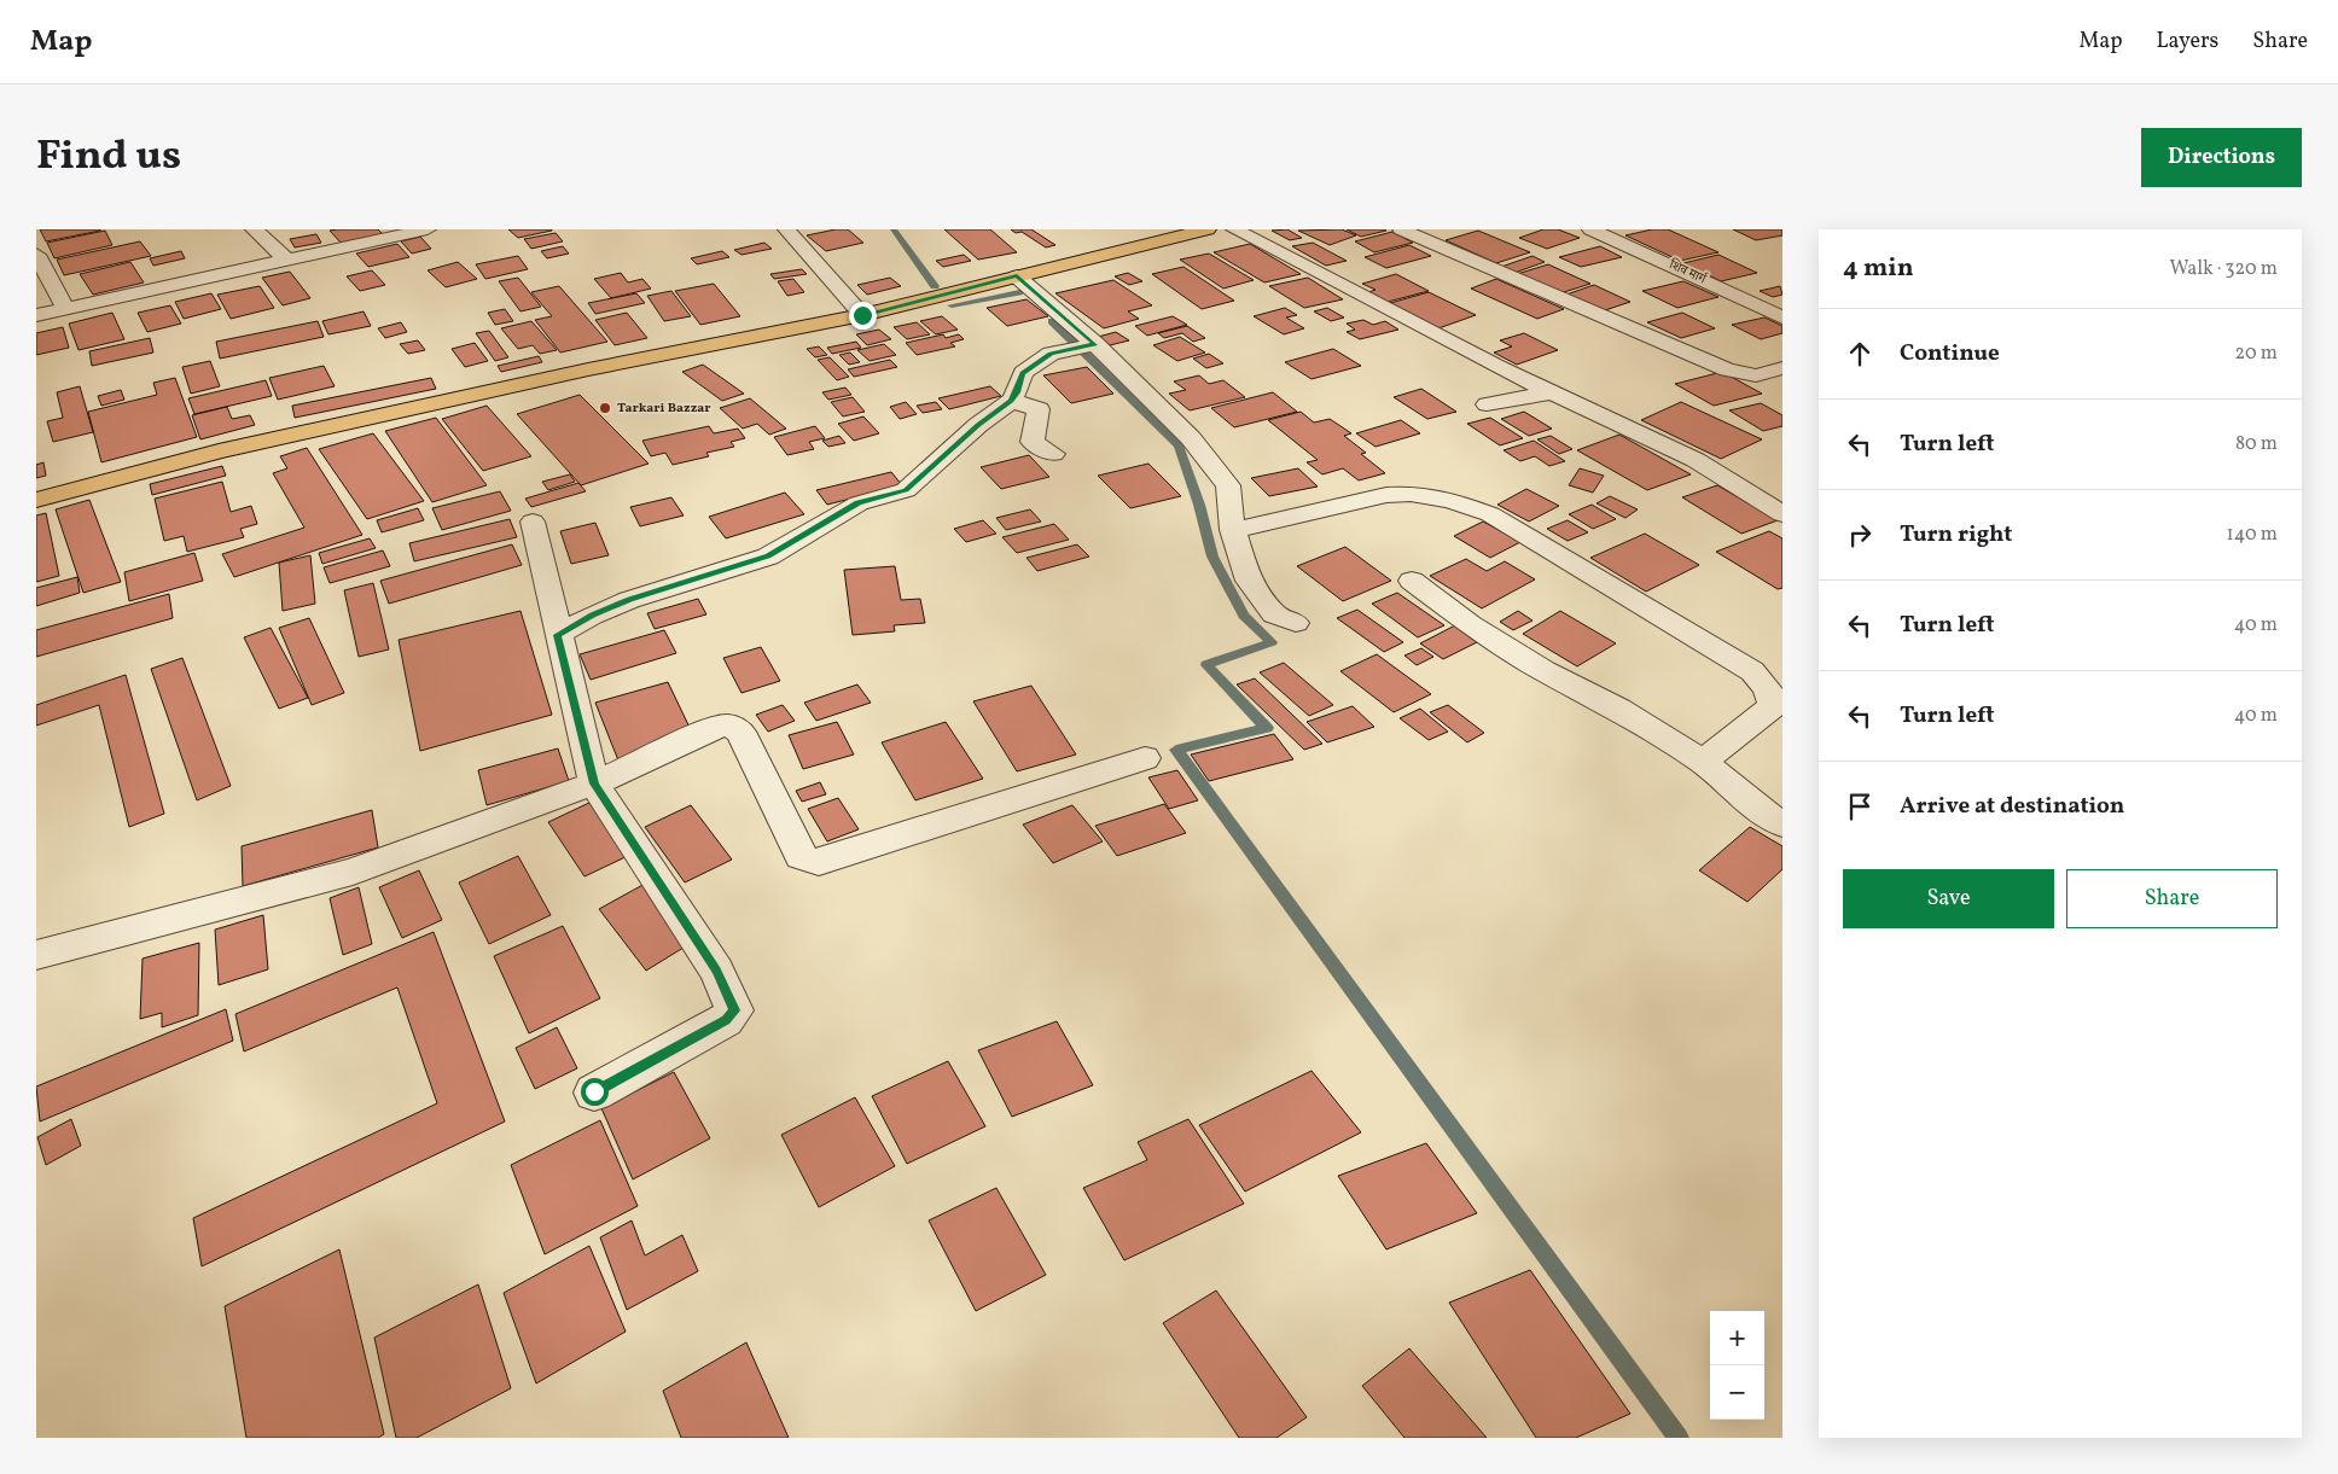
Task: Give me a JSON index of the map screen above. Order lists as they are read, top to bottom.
{
  "streets": {
    "street": ["शिव मार्ग"]
  },
  "places": ["Tarkari Bazzar"],
  "page": {
    "header": "Map",
    "nav": ["Map", "Layers", "Share"],
    "title": "Find us",
    "buttons": [
      "Directions",
      ["Save", "Share"]
    ],
    "heading": ["4 min", "Walk · 320 m"],
    "list": [
      ["Continue", "20 m"],
      ["Turn left", "80 m"],
      ["Turn right", "140 m"],
      ["Turn left", "40 m"],
      ["Turn left", "40 m"],
      "Arrive at destination"
    ],
    "map_buttons": ["+", "−"]
  }
}
